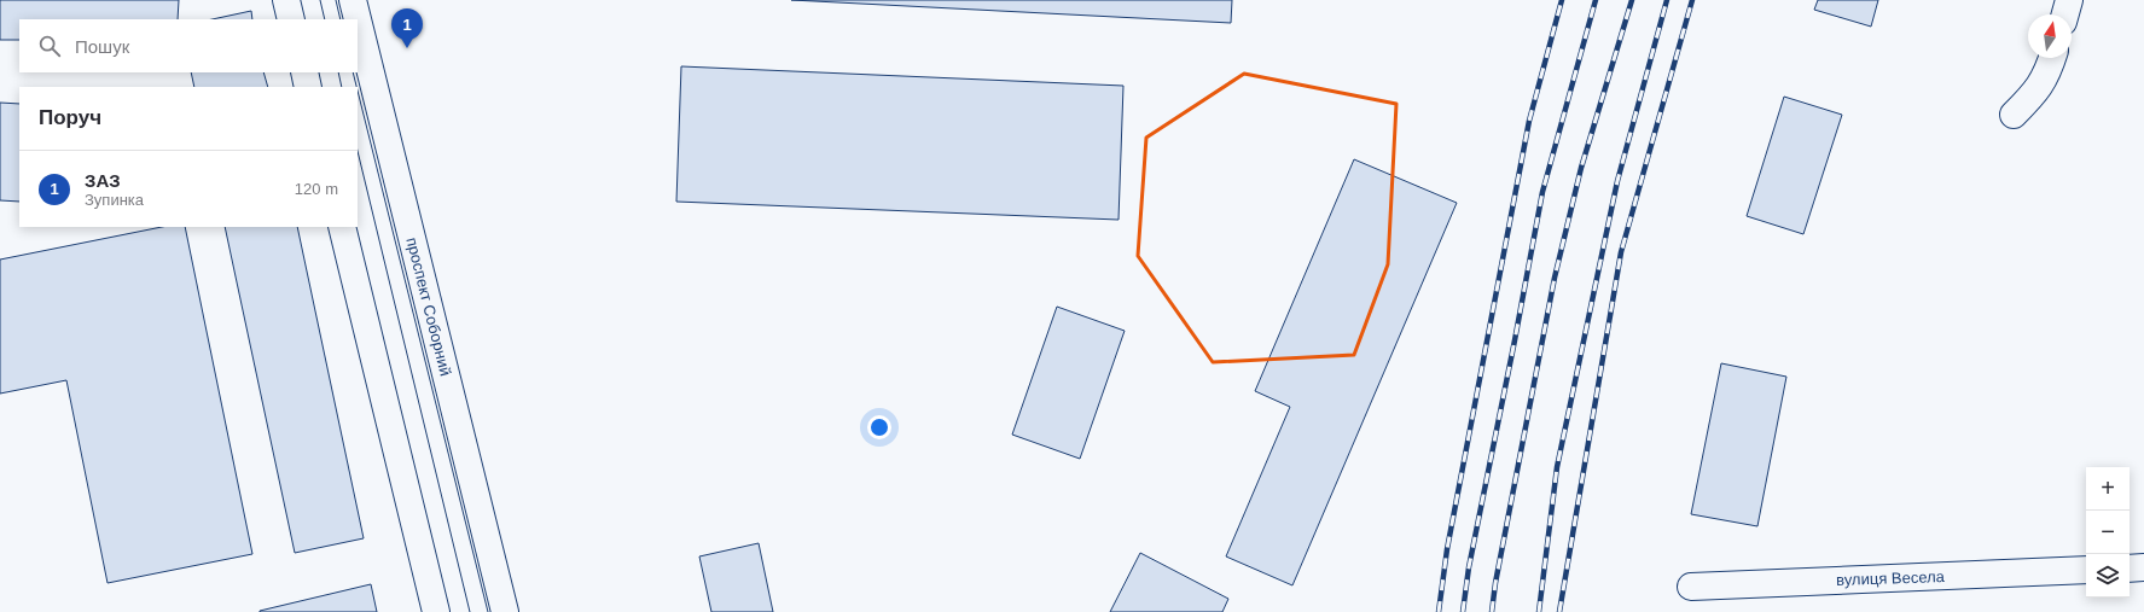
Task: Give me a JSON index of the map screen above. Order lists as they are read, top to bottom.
{
  "streets": {
    "main road": ["проспект Соборний", "вулиця Весела"]
  },
  "north": "top",
  "page": {
    "pins": "1",
    "search": "Пошук",
    "heading": "Поруч",
    "list": [
      {
        "mark": "1",
        "name": "ЗАЗ",
        "note": "Зупинка",
        "value": "120 m"
      }
    ],
    "map_buttons": ["+", "−"]
  }
}
